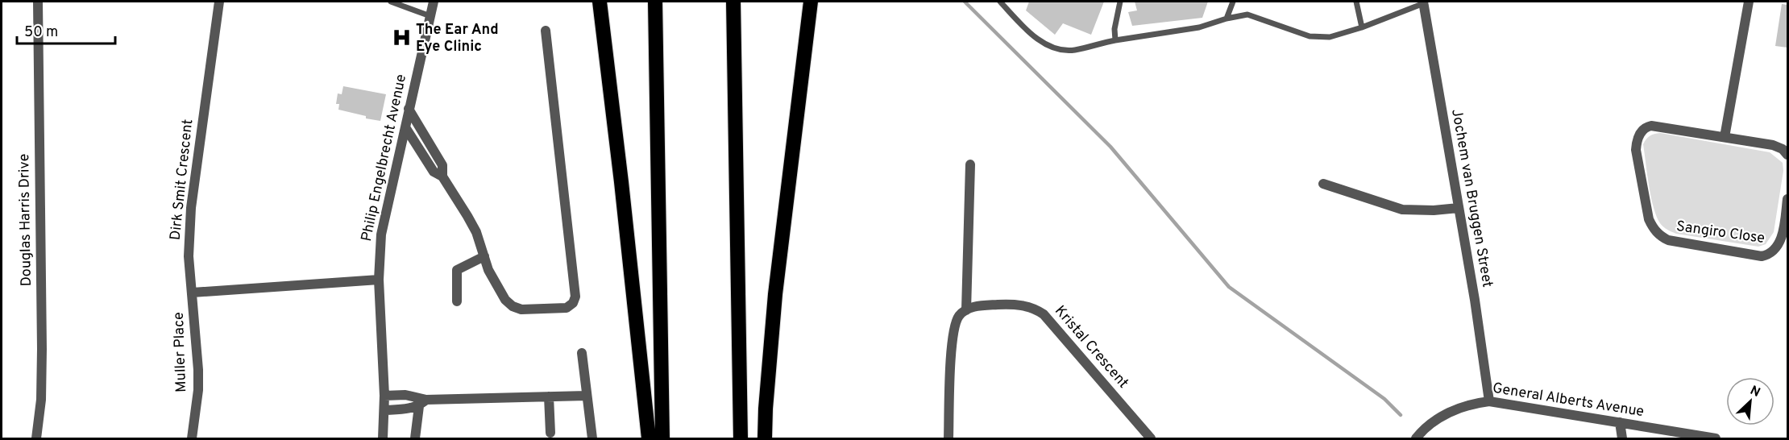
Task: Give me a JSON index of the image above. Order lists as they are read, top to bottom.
{
  "streets": {
    "street": [
      "Philip Engelbrecht Avenue",
      "Dirk Smit Crescent",
      "Jochem van Bruggen Street",
      "Douglas Harris Drive",
      "Sangiro Close",
      "Kristal Crescent",
      "Muller Place",
      "General Alberts Avenue"
    ]
  },
  "crossings": [
    ["Dirk Smit Crescent", "Muller Place"],
    ["Jochem van Bruggen Street", "General Alberts Avenue"]
  ],
  "places": {
    "hospital": ["The Ear And Eye Clinic"]
  },
  "scale_bar": "50 m",
  "north": "top right"
}
